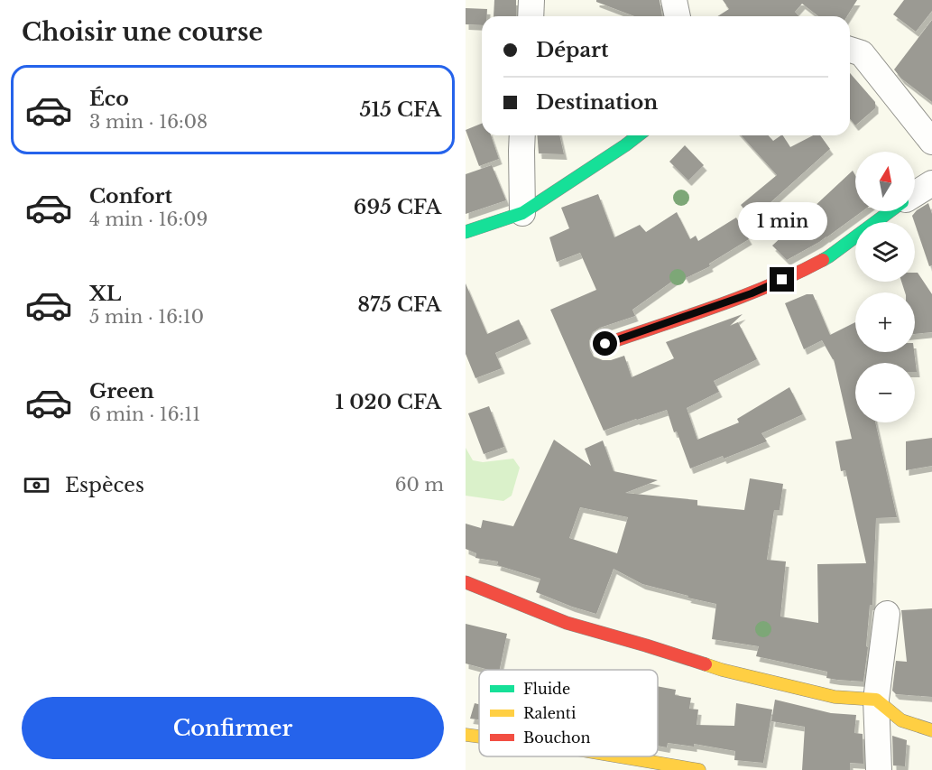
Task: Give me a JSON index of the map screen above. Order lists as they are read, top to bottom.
{
  "legend": ["Fluide", "Ralenti", "Bouchon"],
  "north": "top",
  "page": {
    "heading": "Choisir une course",
    "banner": ["Départ", "Destination"],
    "list": [
      {
        "name": "Éco",
        "note": "3 min · 16:08",
        "value": "515 CFA"
      },
      {
        "name": "Confort",
        "note": "4 min · 16:09",
        "value": "695 CFA"
      },
      {
        "name": "XL",
        "note": "5 min · 16:10",
        "value": "875 CFA"
      },
      {
        "name": "Green",
        "note": "6 min · 16:11",
        "value": "1 020 CFA"
      }
    ],
    "map_buttons": ["+", "−"],
    "bubble": "1 min",
    "pay": ["Espèces", "60 m"],
    "buttons": "Confirmer"
  }
}
